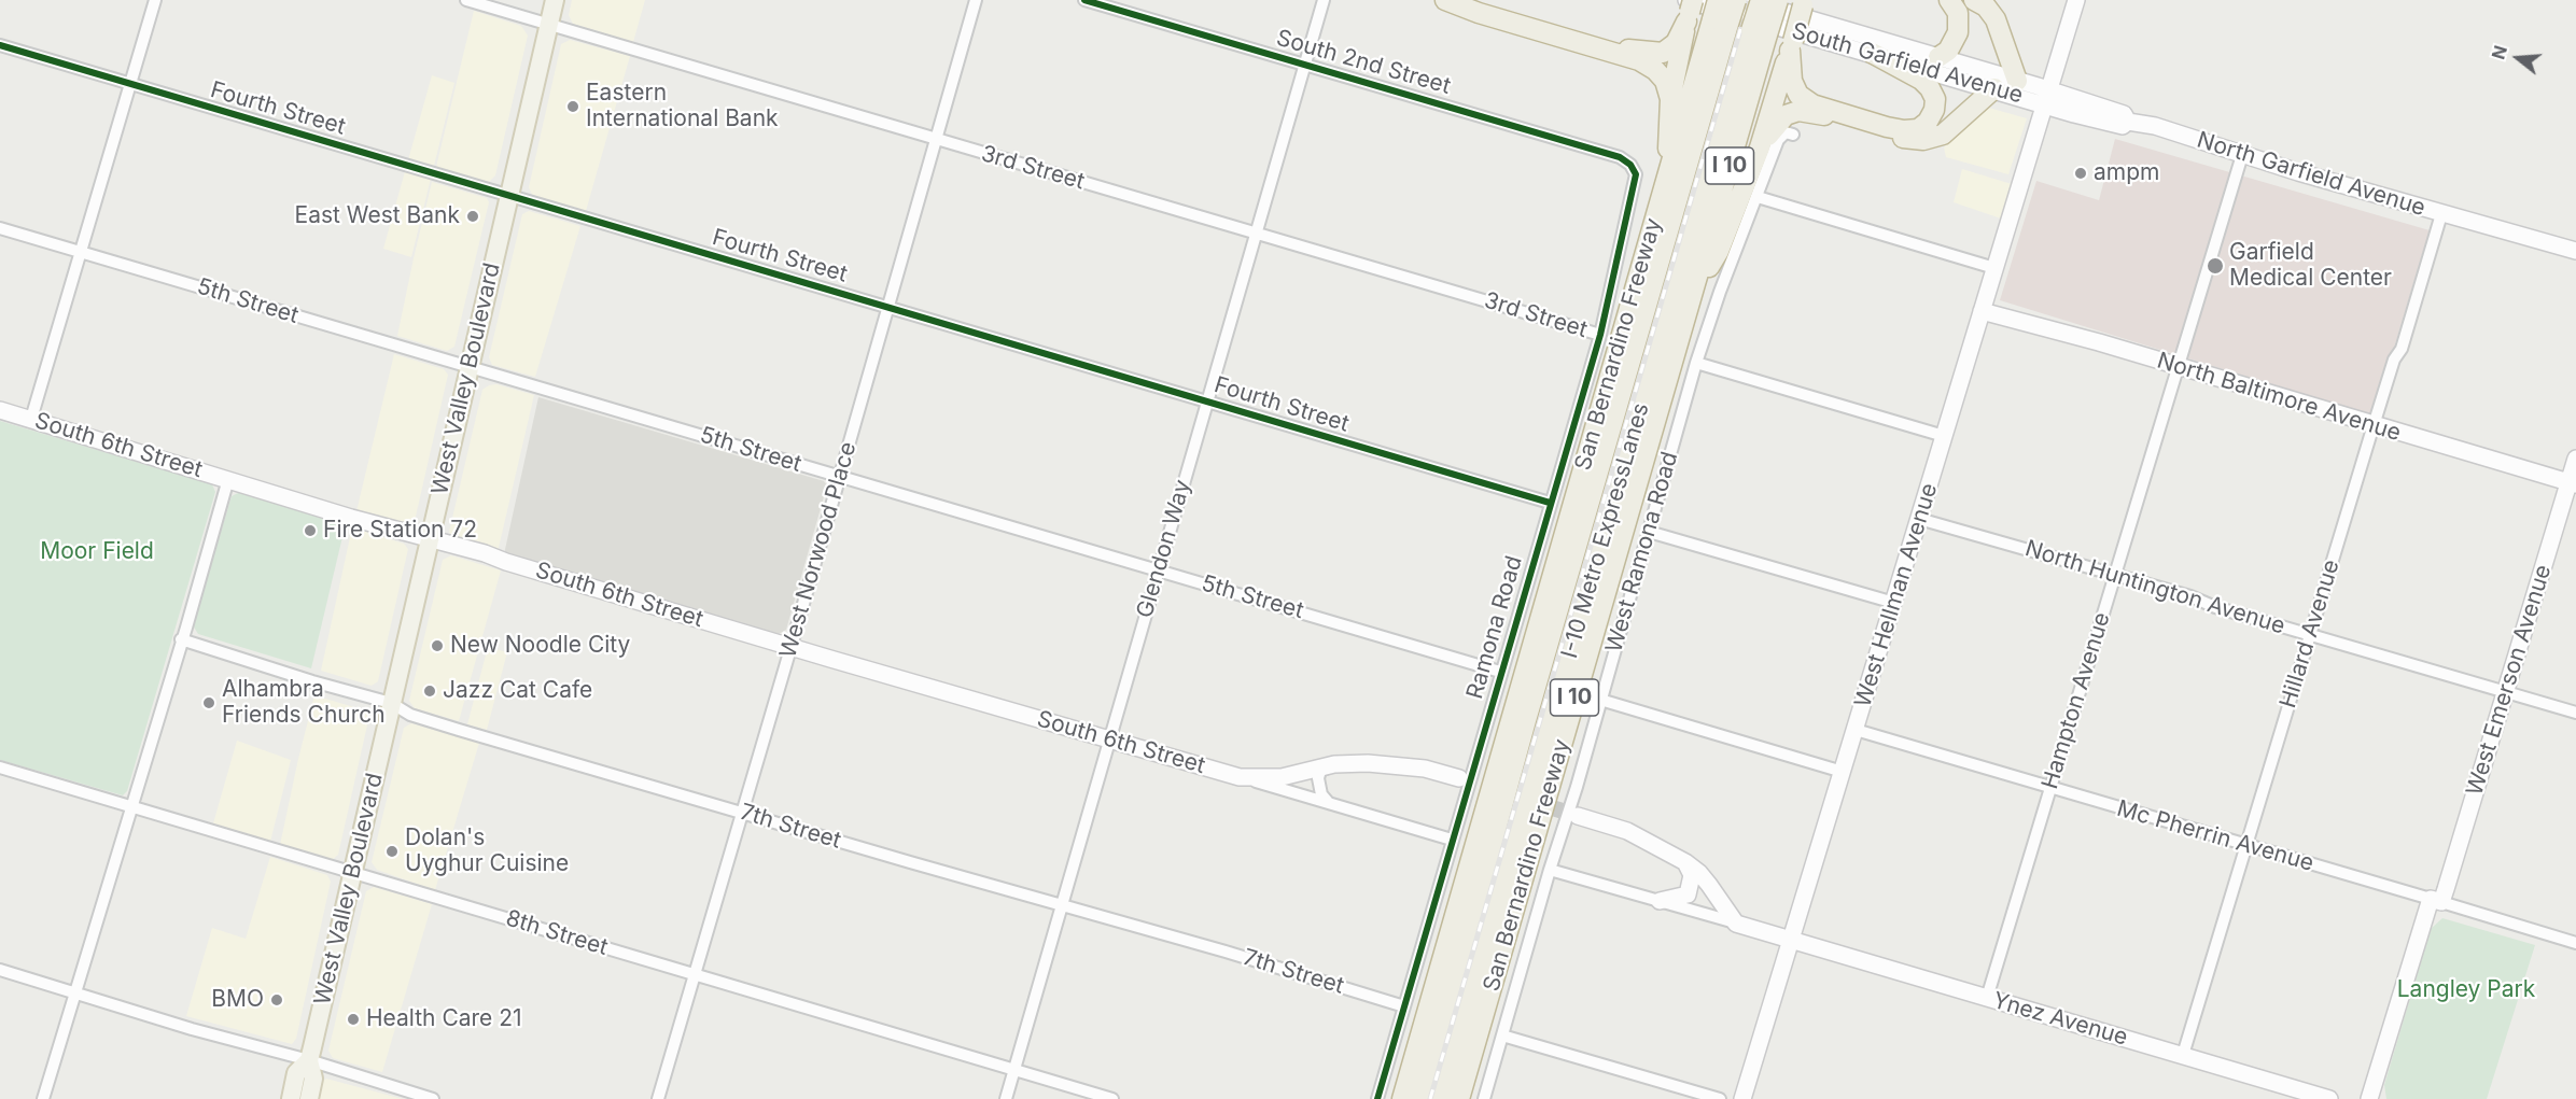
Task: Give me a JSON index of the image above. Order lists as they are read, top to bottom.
{
  "streets": {
    "highway": ["I 10", "San Bernardino Freeway", "I-10 Metro ExpressLanes"],
    "main road": ["West Valley Boulevard"],
    "street": [
      "South 2nd Street",
      "South Garfield Avenue",
      "Fourth Street",
      "3rd Street",
      "North Garfield Avenue",
      "5th Street",
      "North Baltimore Avenue",
      "South 6th Street",
      "Glendon Way",
      "West Norwood Place",
      "West Ramona Road",
      "North Huntington Avenue",
      "West Hellman Avenue",
      "Ramona Road",
      "Hillard Avenue",
      "West Emerson Avenue",
      "Hampton Avenue",
      "7th Street",
      "Mc Pherrin Avenue",
      "8th Street",
      "Ynez Avenue"
    ]
  },
  "crossings": [
    ["South 2nd Street", "Glendon Way"],
    ["South 2nd Street", "Ramona Road"],
    ["South Garfield Avenue", "North Garfield Avenue"],
    ["South Garfield Avenue", "West Hellman Avenue"],
    ["Fourth Street", "West Valley Boulevard"],
    ["Fourth Street", "Glendon Way"],
    ["Fourth Street", "West Norwood Place"],
    ["Fourth Street", "Ramona Road"],
    ["3rd Street", "West Valley Boulevard"],
    ["3rd Street", "Glendon Way"],
    ["3rd Street", "West Norwood Place"],
    ["3rd Street", "Ramona Road"],
    ["North Garfield Avenue", "West Hellman Avenue"],
    ["North Garfield Avenue", "Hillard Avenue"],
    ["5th Street", "West Valley Boulevard"],
    ["5th Street", "Glendon Way"],
    ["5th Street", "West Norwood Place"],
    ["5th Street", "Ramona Road"],
    ["San Bernardino Freeway", "I-10 Metro ExpressLanes"],
    ["West Valley Boulevard", "South 6th Street"],
    ["West Valley Boulevard", "7th Street"],
    ["West Valley Boulevard", "8th Street"],
    ["North Baltimore Avenue", "West Hellman Avenue"],
    ["North Baltimore Avenue", "Hillard Avenue"],
    ["North Baltimore Avenue", "West Emerson Avenue"],
    ["North Baltimore Avenue", "Hampton Avenue"],
    ["South 6th Street", "Glendon Way"],
    ["South 6th Street", "West Norwood Place"],
    ["South 6th Street", "Ramona Road"],
    ["Glendon Way", "7th Street"],
    ["Glendon Way", "8th Street"],
    ["West Norwood Place", "7th Street"],
    ["West Norwood Place", "8th Street"],
    ["North Huntington Avenue", "West Hellman Avenue"],
    ["North Huntington Avenue", "Hillard Avenue"],
    ["North Huntington Avenue", "West Emerson Avenue"],
    ["North Huntington Avenue", "Hampton Avenue"],
    ["West Hellman Avenue", "Mc Pherrin Avenue"],
    ["West Hellman Avenue", "Ynez Avenue"],
    ["Ramona Road", "7th Street"],
    ["Hillard Avenue", "Mc Pherrin Avenue"],
    ["Hillard Avenue", "Ynez Avenue"],
    ["West Emerson Avenue", "Mc Pherrin Avenue"],
    ["Hampton Avenue", "Mc Pherrin Avenue"],
    ["Hampton Avenue", "Ynez Avenue"]
  ],
  "parks": ["Moor Field", "Langley Park"],
  "places": [
    "Eastern International Bank",
    "ampm",
    "East West Bank",
    "Garfield Medical Center",
    "Fire Station 72",
    "New Noodle City",
    "Jazz Cat Cafe",
    "Alhambra Friends Church",
    "Dolan's Uyghur Cuisine",
    "BMO",
    "Health Care 21"
  ],
  "north": "left"
}
